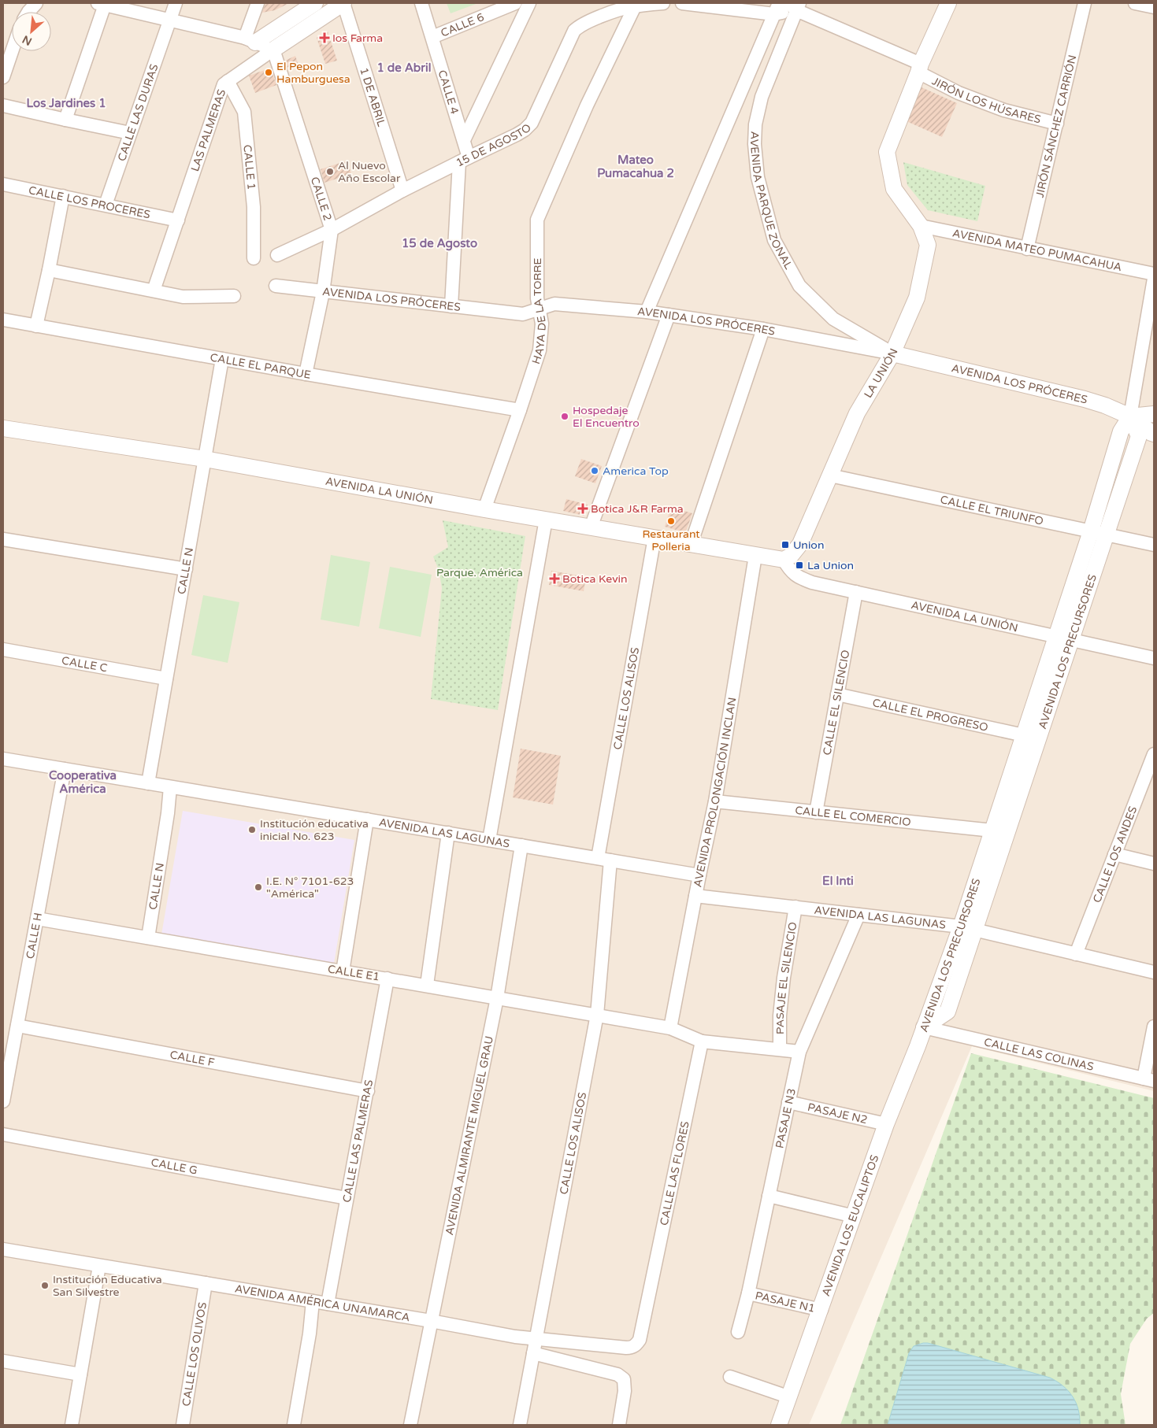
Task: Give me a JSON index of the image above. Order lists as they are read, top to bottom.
{
  "streets": {
    "street": [
      "CALLE 6",
      "CALLE 4",
      "1 DE ABRIL",
      "JIRÓN LOS HÚSARES",
      "CALLE LAS DURAS",
      "JIRÓN SÁNCHEZ CARRIÓN",
      "LAS PALMERAS",
      "15 DE AGOSTO",
      "CALLE 1",
      "CALLE 2",
      "AVENIDA PARQUE ZONAL",
      "CALLE LOS PROCERES",
      "AVENIDA MATEO PUMACAHUA",
      "AVENIDA LOS PRÓCERES",
      "HAYA DE LA TORRE",
      "CALLE EL PARQUE",
      "LA UNIÓN",
      "AVENIDA LA UNIÓN",
      "CALLE EL TRIUNFO",
      "CALLE N",
      "AVENIDA LOS PRECURSORES",
      "CALLE C",
      "CALLE LOS ALISOS",
      "CALLE EL SILENCIO",
      "CALLE EL PROGRESO",
      "AVENIDA PROLONGACIÓN INCLAN",
      "CALLE EL COMERCIO",
      "AVENIDA LAS LAGUNAS",
      "CALLE LOS ANDES",
      "CALLE H",
      "CALLE E1",
      "PASAJE EL SILENCIO",
      "CALLE LAS COLINAS",
      "CALLE F",
      "PASAJE N2",
      "PASAJE N3",
      "AVENIDA ALMIRANTE MIGUEL GRAU",
      "CALLE LAS PALMERAS",
      "CALLE G",
      "CALLE LAS FLORES",
      "AVENIDA LOS EUCALIPTOS",
      "PASAJE N1",
      "AVENIDA AMÉRICA UNAMARCA",
      "CALLE LOS OLIVOS"
    ]
  },
  "crossings": [
    ["CALLE 6", "CALLE 4"],
    ["CALLE 4", "15 DE AGOSTO"],
    ["CALLE 4", "AVENIDA LOS PRÓCERES"],
    ["1 DE ABRIL", "LAS PALMERAS"],
    ["1 DE ABRIL", "15 DE AGOSTO"],
    ["JIRÓN LOS HÚSARES", "JIRÓN SÁNCHEZ CARRIÓN"],
    ["JIRÓN LOS HÚSARES", "AVENIDA PARQUE ZONAL"],
    ["JIRÓN LOS HÚSARES", "LA UNIÓN"],
    ["CALLE LAS DURAS", "CALLE LOS PROCERES"],
    ["JIRÓN SÁNCHEZ CARRIÓN", "AVENIDA MATEO PUMACAHUA"],
    ["LAS PALMERAS", "CALLE 1"],
    ["LAS PALMERAS", "CALLE 2"],
    ["LAS PALMERAS", "CALLE LOS PROCERES"],
    ["15 DE AGOSTO", "CALLE 2"],
    ["15 DE AGOSTO", "HAYA DE LA TORRE"],
    ["CALLE 2", "AVENIDA LOS PRÓCERES"],
    ["CALLE 2", "CALLE EL PARQUE"],
    ["AVENIDA PARQUE ZONAL", "AVENIDA LOS PRÓCERES"],
    ["AVENIDA PARQUE ZONAL", "LA UNIÓN"],
    ["AVENIDA MATEO PUMACAHUA", "LA UNIÓN"],
    ["AVENIDA LOS PRÓCERES", "HAYA DE LA TORRE"],
    ["AVENIDA LOS PRÓCERES", "LA UNIÓN"],
    ["AVENIDA LOS PRÓCERES", "AVENIDA LOS PRECURSORES"],
    ["HAYA DE LA TORRE", "CALLE EL PARQUE"],
    ["HAYA DE LA TORRE", "AVENIDA LA UNIÓN"],
    ["CALLE EL PARQUE", "CALLE N"],
    ["LA UNIÓN", "AVENIDA LA UNIÓN"],
    ["LA UNIÓN", "CALLE EL TRIUNFO"],
    ["AVENIDA LA UNIÓN", "CALLE N"],
    ["AVENIDA LA UNIÓN", "AVENIDA LOS PRECURSORES"],
    ["AVENIDA LA UNIÓN", "CALLE LOS ALISOS"],
    ["AVENIDA LA UNIÓN", "CALLE EL SILENCIO"],
    ["AVENIDA LA UNIÓN", "AVENIDA PROLONGACIÓN INCLAN"],
    ["CALLE EL TRIUNFO", "AVENIDA LOS PRECURSORES"],
    ["CALLE N", "CALLE C"],
    ["CALLE N", "AVENIDA LAS LAGUNAS"],
    ["CALLE N", "CALLE E1"],
    ["AVENIDA LOS PRECURSORES", "CALLE EL PROGRESO"],
    ["AVENIDA LOS PRECURSORES", "CALLE EL COMERCIO"],
    ["AVENIDA LOS PRECURSORES", "AVENIDA LAS LAGUNAS"],
    ["AVENIDA LOS PRECURSORES", "CALLE LAS COLINAS"],
    ["AVENIDA LOS PRECURSORES", "AVENIDA LOS EUCALIPTOS"],
    ["CALLE LOS ALISOS", "AVENIDA LAS LAGUNAS"],
    ["CALLE LOS ALISOS", "CALLE E1"],
    ["CALLE LOS ALISOS", "AVENIDA AMÉRICA UNAMARCA"],
    ["CALLE EL SILENCIO", "CALLE EL PROGRESO"],
    ["CALLE EL SILENCIO", "CALLE EL COMERCIO"],
    ["AVENIDA PROLONGACIÓN INCLAN", "CALLE EL COMERCIO"],
    ["AVENIDA PROLONGACIÓN INCLAN", "AVENIDA LAS LAGUNAS"],
    ["AVENIDA PROLONGACIÓN INCLAN", "CALLE E1"],
    ["AVENIDA LAS LAGUNAS", "CALLE LOS ANDES"],
    ["AVENIDA LAS LAGUNAS", "CALLE H"],
    ["AVENIDA LAS LAGUNAS", "PASAJE EL SILENCIO"],
    ["AVENIDA LAS LAGUNAS", "PASAJE N3"],
    ["AVENIDA LAS LAGUNAS", "AVENIDA ALMIRANTE MIGUEL GRAU"],
    ["CALLE H", "CALLE E1"],
    ["CALLE H", "CALLE F"],
    ["CALLE E1", "AVENIDA ALMIRANTE MIGUEL GRAU"],
    ["CALLE E1", "CALLE LAS PALMERAS"],
    ["CALLE LAS COLINAS", "AVENIDA LOS EUCALIPTOS"],
    ["CALLE F", "CALLE LAS PALMERAS"],
    ["PASAJE N2", "PASAJE N3"],
    ["PASAJE N2", "AVENIDA LOS EUCALIPTOS"],
    ["PASAJE N3", "PASAJE N1"],
    ["AVENIDA ALMIRANTE MIGUEL GRAU", "AVENIDA AMÉRICA UNAMARCA"],
    ["CALLE LAS PALMERAS", "CALLE G"],
    ["CALLE LAS PALMERAS", "AVENIDA AMÉRICA UNAMARCA"],
    ["CALLE LAS FLORES", "AVENIDA AMÉRICA UNAMARCA"],
    ["AVENIDA LOS EUCALIPTOS", "PASAJE N1"],
    ["AVENIDA AMÉRICA UNAMARCA", "CALLE LOS OLIVOS"]
  ],
  "districts": [
    "1 de Abril",
    "Los Jardines 1",
    "Mateo Pumacahua 2",
    "15 de Agosto",
    "Cooperativa América",
    "El Inti"
  ],
  "parks": ["Parque. América"],
  "places": {
    "health": ["Ios Farma", "Botica J&R Farma", "Botica Kevin"],
    "other": [
      "El Pepon Hamburguesa",
      "Al Nuevo Año Escolar",
      "Hospedaje El Encuentro",
      "America Top",
      "Restaurant Polleria",
      "Institución educativa inicial No. 623",
      "I.E. N° 7101-623 \"América\"",
      "Institución Educativa San Silvestre"
    ],
    "transit": ["Union", "La Union"]
  },
  "north": "bottom left"
}
